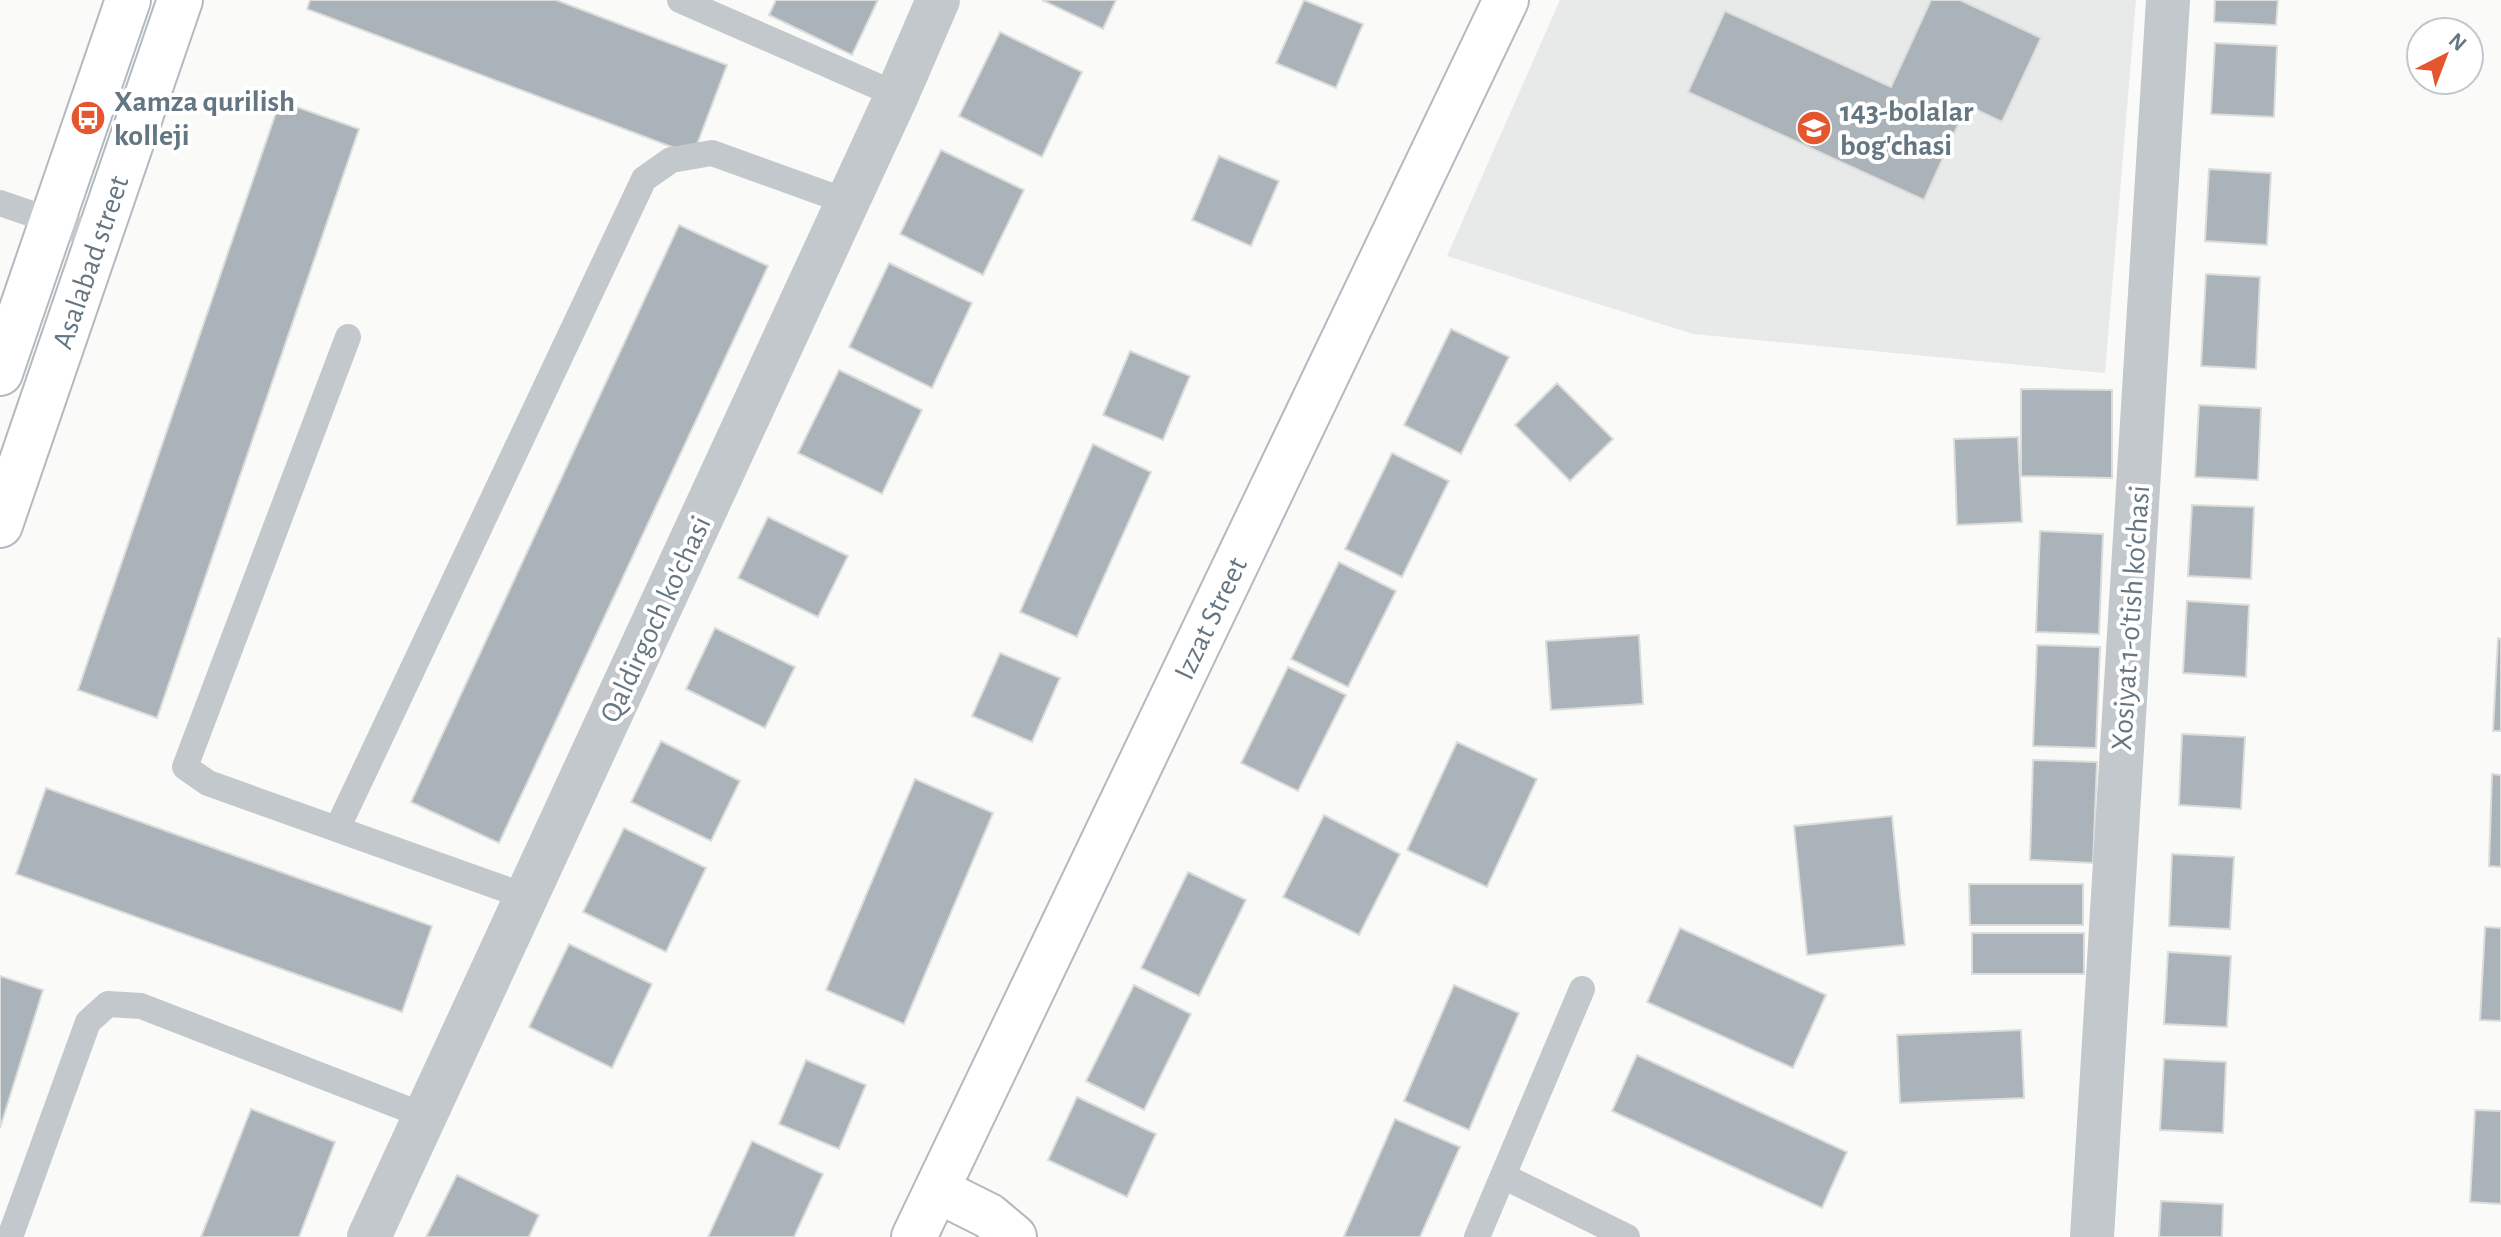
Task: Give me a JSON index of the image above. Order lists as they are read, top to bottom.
{
  "streets": {
    "main road": ["Asalabad street", "Izzat Street"],
    "street": ["Xosiyat 1-o'tish ko'chasi", "Qaldirgoch ko'chasi"]
  },
  "places": {
    "bus stop": ["Xamza qurilish kolleji"],
    "school or university": ["143-bolalar bog'chasi"]
  },
  "north": "top right"
}
